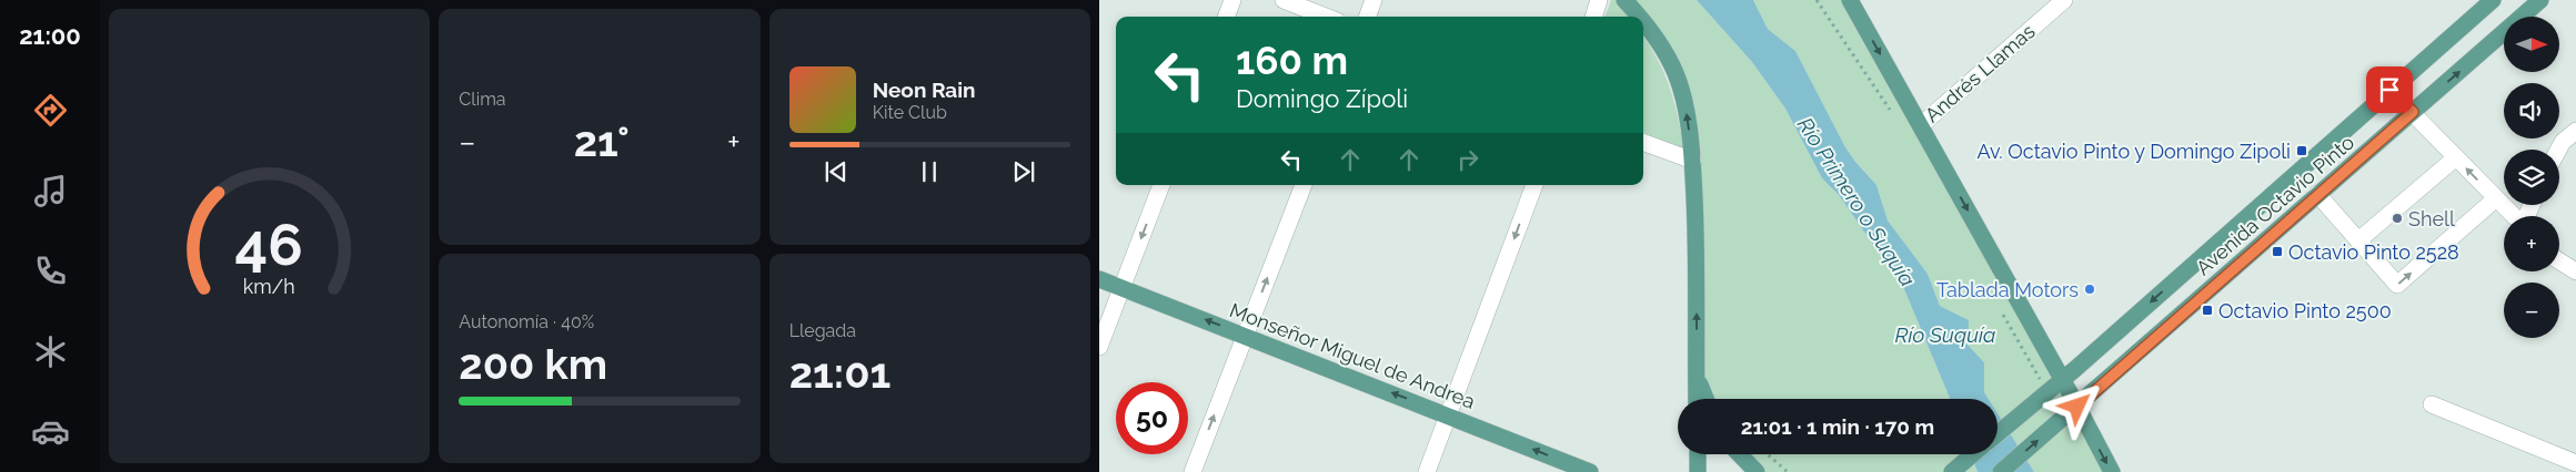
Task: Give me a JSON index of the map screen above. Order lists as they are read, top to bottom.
{
  "streets": {
    "main road": ["Avenida Octavio Pinto", "Monseñor Miguel de Andrea"],
    "street": ["Andrés Llamas"]
  },
  "one_way": ["Monseñor Miguel de Andrea"],
  "water": ["Río Primero o Suquía", "Río Suquía"],
  "places": {
    "transit": ["Av. Octavio Pinto y Domingo Zipoli", "Octavio Pinto 2528", "Octavio Pinto 2500"],
    "other": ["Shell", "Tablada Motors"]
  },
  "north": "right",
  "page": {
    "tabs": "21:00",
    "tile": [
      "Clima",
      ["Autonomía · 40%", "200 km"],
      ["Llegada", "21:01"]
    ],
    "map_buttons": ["+", "−"],
    "turn": ["160 m", "Domingo Zípoli"],
    "song": ["Neon Rain", "Kite Club"],
    "heat": ["−", "21°", "+"],
    "limit": "50",
    "trip": "21:01 · 1 min · 170 m",
    "gauge": ["46", "km/h"]
  }
}
